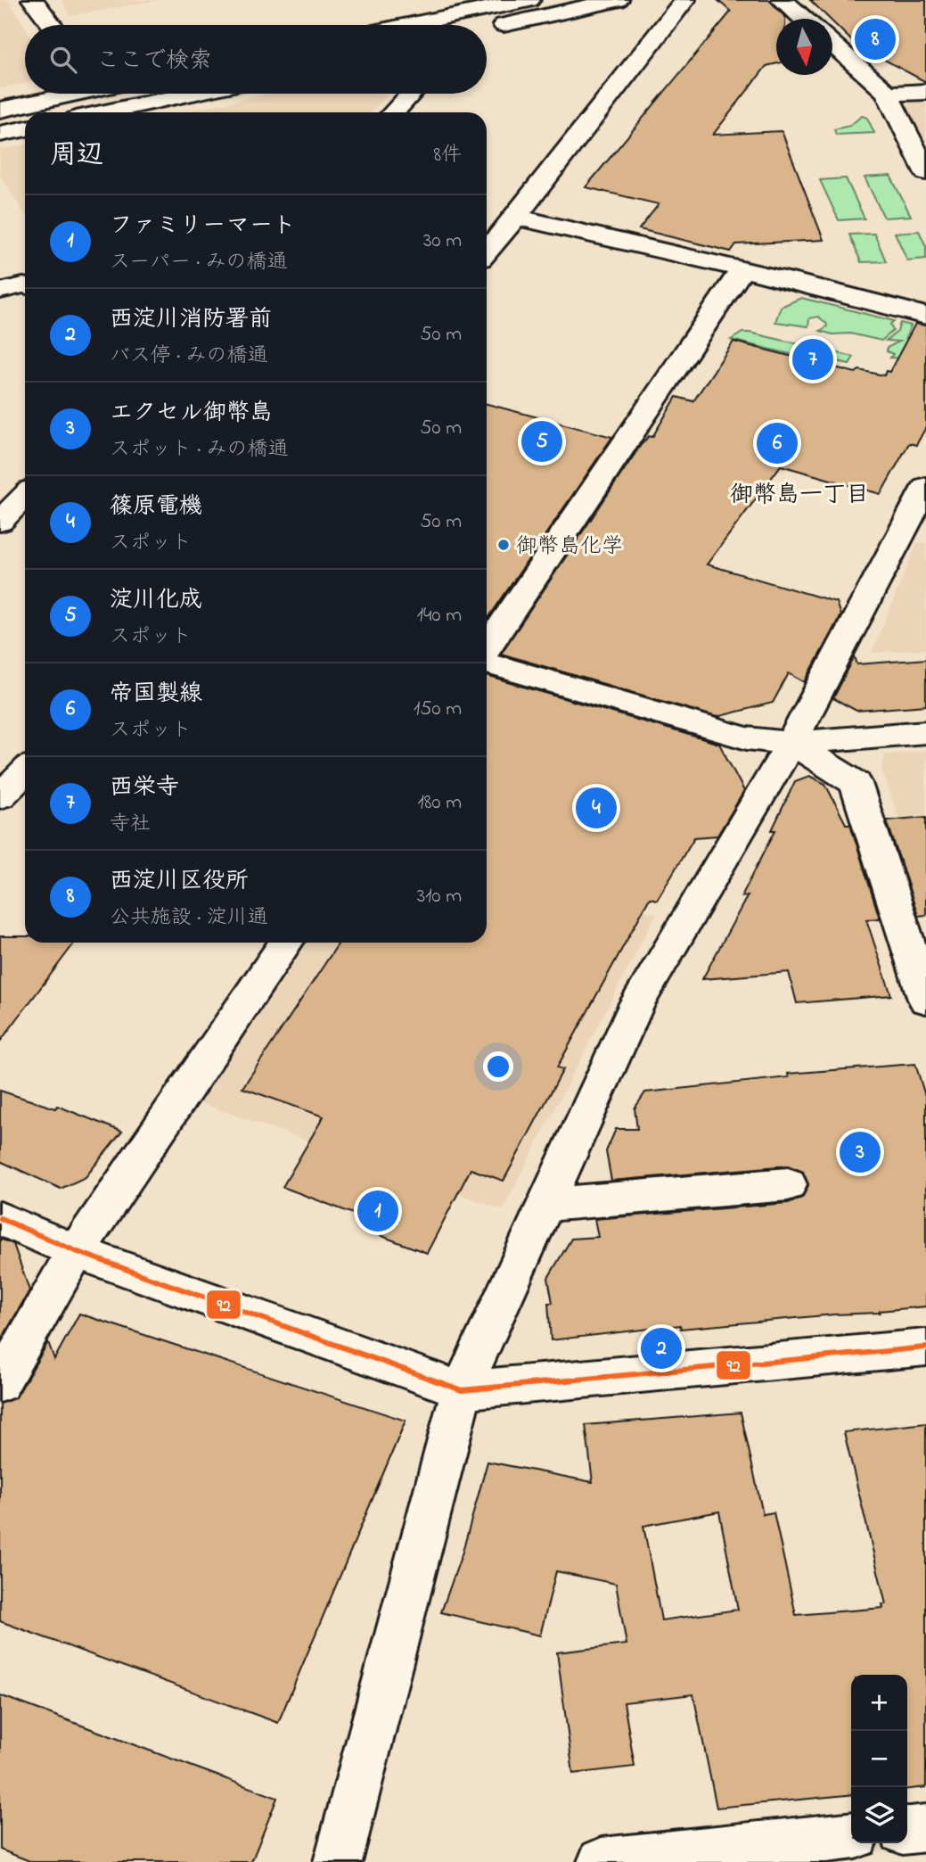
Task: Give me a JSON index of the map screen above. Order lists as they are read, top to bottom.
{
  "districts": ["御幣島一丁目"],
  "places": ["御幣島化学"],
  "lines": ["transit line 92"],
  "north": "bottom",
  "page": {
    "pins": [
      "8",
      "7",
      "5",
      "6",
      "4",
      "3",
      "1",
      "2"
    ],
    "search": "ここで検索",
    "heading": ["周辺", "8件"],
    "list": [
      {
        "mark": "1",
        "name": "ファミリーマート",
        "note": "スーパー · みの橋通",
        "value": "30 m"
      },
      {
        "mark": "2",
        "name": "西淀川消防署前",
        "note": "バス停 · みの橋通",
        "value": "50 m"
      },
      {
        "mark": "3",
        "name": "エクセル御幣島",
        "note": "スポット · みの橋通",
        "value": "50 m"
      },
      {
        "mark": "4",
        "name": "篠原電機",
        "note": "スポット",
        "value": "50 m"
      },
      {
        "mark": "5",
        "name": "淀川化成",
        "note": "スポット",
        "value": "140 m"
      },
      {
        "mark": "6",
        "name": "帝国製線",
        "note": "スポット",
        "value": "150 m"
      },
      {
        "mark": "7",
        "name": "西栄寺",
        "note": "寺社",
        "value": "180 m"
      },
      {
        "mark": "8",
        "name": "西淀川区役所",
        "note": "公共施設 · 淀川通",
        "value": "310 m"
      }
    ],
    "map_buttons": ["+", "−"]
  }
}
